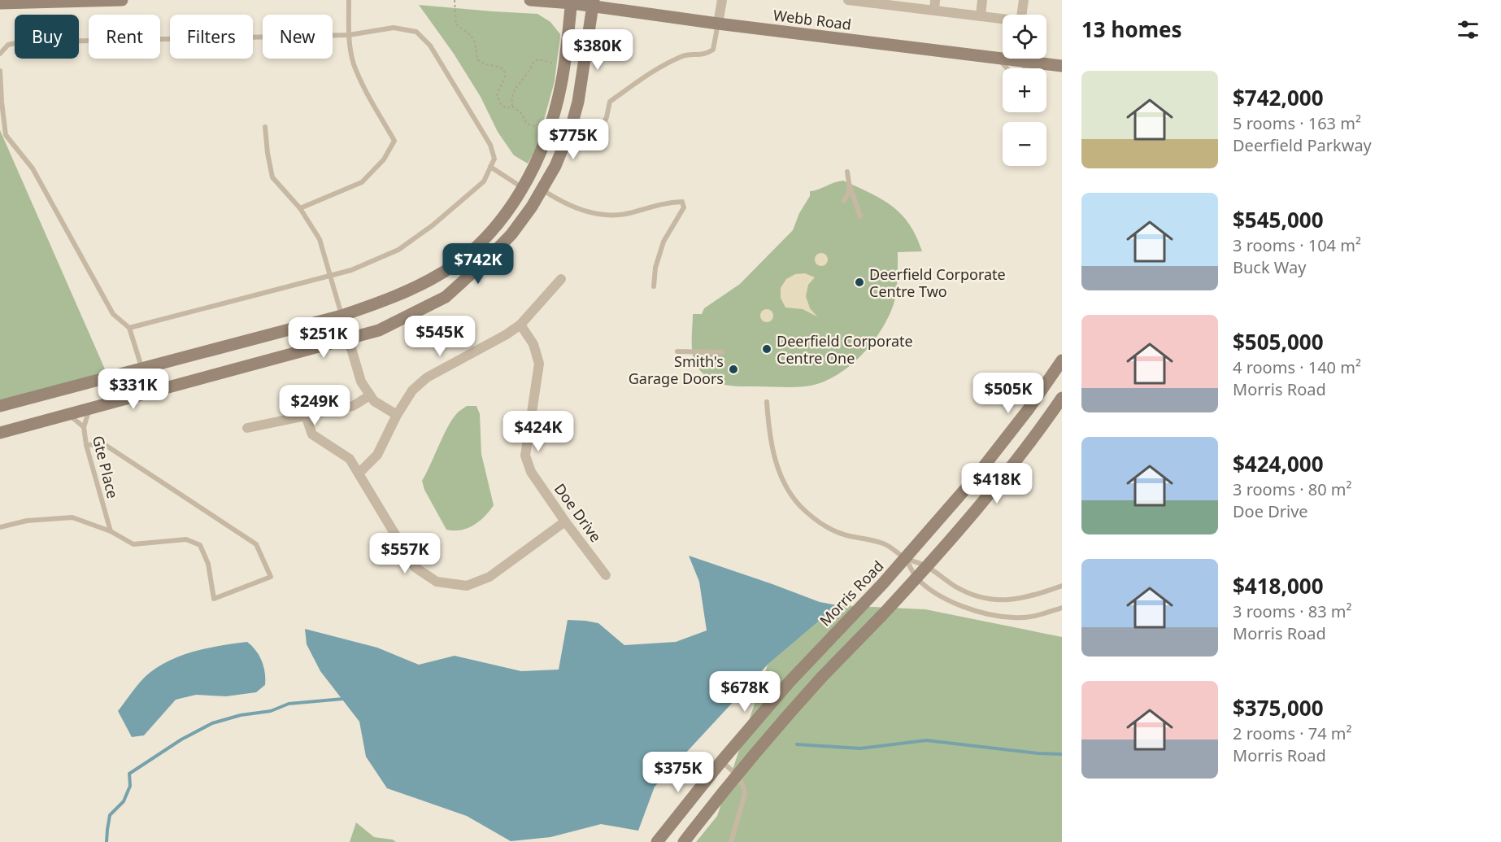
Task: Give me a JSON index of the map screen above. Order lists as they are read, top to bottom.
{
  "streets": {
    "street": ["Webb Road", "Doe Drive", "Morris Road"],
    "lane": ["Gte Place"]
  },
  "places": ["Deerfield Corporate Centre Two", "Deerfield Corporate Centre One", "Smith's Garage Doors"],
  "page": {
    "heading": "13 homes",
    "map_buttons": ["+", "−"],
    "chip": [
      "Buy",
      "Rent",
      "Filters",
      "New"
    ],
    "price": [
      "$380K",
      "$775K",
      "$742K",
      "$545K",
      "$251K",
      "$331K",
      "$505K",
      "$249K",
      "$424K",
      "$418K",
      "$557K",
      "$678K",
      "$375K"
    ],
    "list": [
      {
        "name": "$742,000",
        "note": "5 rooms · 163 m² · Deerfield Parkway"
      },
      {
        "name": "$545,000",
        "note": "3 rooms · 104 m² · Buck Way"
      },
      {
        "name": "$505,000",
        "note": "4 rooms · 140 m² · Morris Road"
      },
      {
        "name": "$424,000",
        "note": "3 rooms · 80 m² · Doe Drive"
      },
      {
        "name": "$418,000",
        "note": "3 rooms · 83 m² · Morris Road"
      },
      {
        "name": "$375,000",
        "note": "2 rooms · 74 m² · Morris Road"
      }
    ]
  }
}
